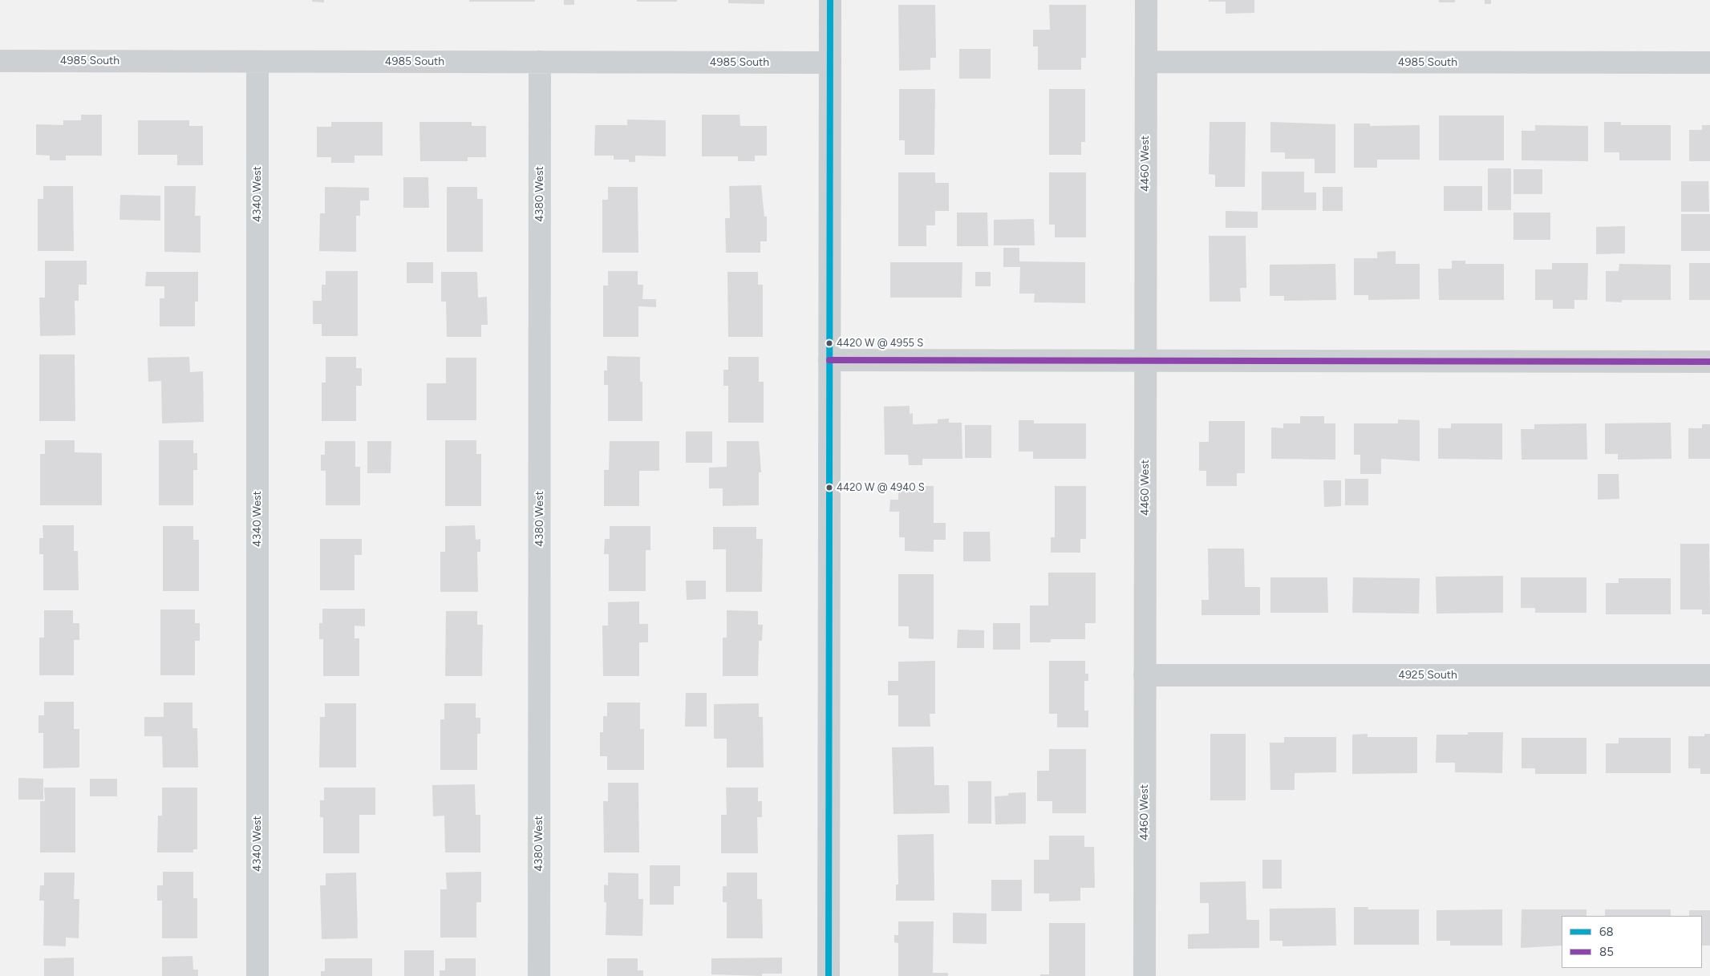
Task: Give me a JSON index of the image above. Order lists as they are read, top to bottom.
{
  "streets": {
    "street": [
      "4985 South",
      "4460 West",
      "4340 West",
      "4380 West",
      "4925 South"
    ]
  },
  "crossings": [
    ["4985 South", "4460 West"],
    ["4985 South", "4340 West"],
    ["4985 South", "4380 West"],
    ["4460 West", "4925 South"]
  ],
  "places": ["4420 W @ 4955 S", "4420 W @ 4940 S"],
  "lines": ["transit line 68", "transit line 85"],
  "legend": ["68", "85"]
}
